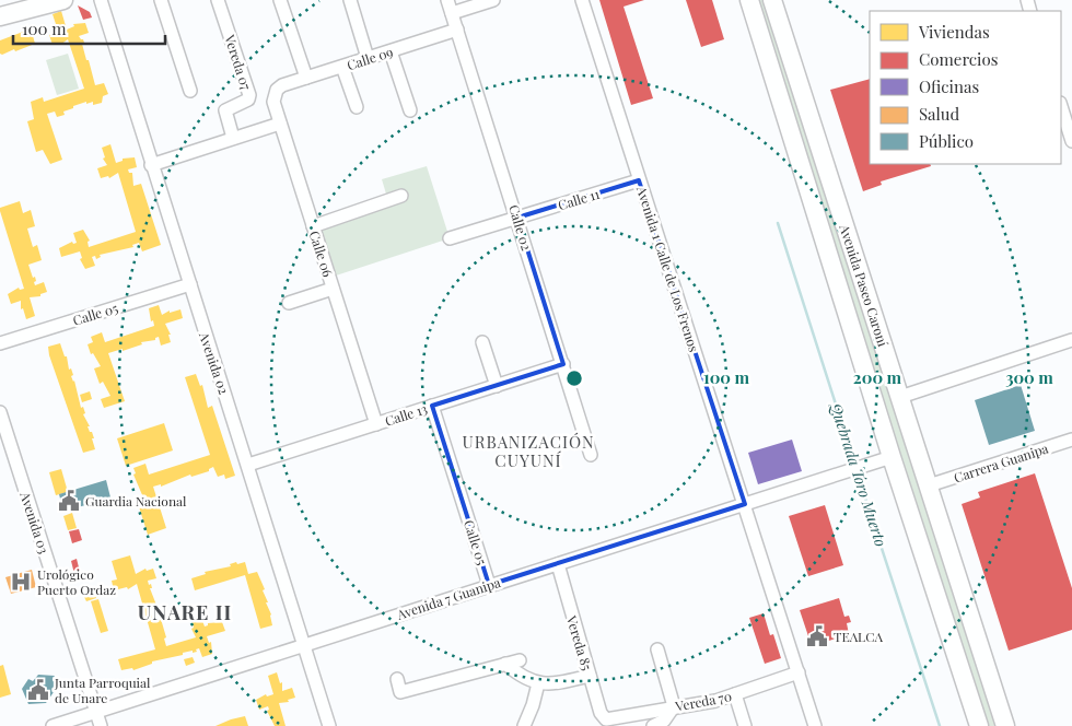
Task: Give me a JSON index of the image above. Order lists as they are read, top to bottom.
{
  "streets": {
    "street": [
      "Calle 09",
      "Vereda 07",
      "Calle 11",
      "Calle 02",
      "Calle 06",
      "Avenida 1 Calle de Los Frenos",
      "Avenida Paseo Caroní",
      "Calle 05",
      "Avenida 02",
      "Calle 13",
      "Carrera Guanipa",
      "Avenida 03",
      "Avenida 7 Guanipa",
      "Vereda 85",
      "Vereda 70"
    ]
  },
  "crossings": [
    ["Calle 09", "Calle 02"],
    ["Calle 09", "Calle 06"],
    ["Calle 11", "Calle 02"],
    ["Calle 11", "Avenida 1 Calle de Los Frenos"],
    ["Calle 02", "Calle 13"],
    ["Calle 06", "Calle 13"],
    ["Avenida 1 Calle de Los Frenos", "Avenida 7 Guanipa"],
    ["Avenida 1 Calle de Los Frenos", "Vereda 70"],
    ["Avenida Paseo Caroní", "Carrera Guanipa"],
    ["Avenida Paseo Caroní", "Avenida 7 Guanipa"],
    ["Calle 05", "Avenida 02"],
    ["Calle 05", "Calle 13"],
    ["Calle 05", "Avenida 7 Guanipa"],
    ["Avenida 02", "Calle 13"],
    ["Avenida 02", "Avenida 7 Guanipa"],
    ["Avenida 03", "Avenida 7 Guanipa"],
    ["Avenida 7 Guanipa", "Vereda 85"],
    ["Vereda 85", "Vereda 70"]
  ],
  "districts": ["URBANIZACIÓN CUYUNÍ", "UNARE II"],
  "water": ["Quebrada Toro Muerto"],
  "places": {
    "public building": ["Guardia Nacional", "TEALCA", "Junta Parroquial de Unare"],
    "hospital": ["Urológico Puerto Ordaz"]
  },
  "legend": [
    "Viviendas",
    "Comercios",
    "Oficinas",
    "Salud",
    "Público"
  ],
  "scale_bar": "100 m",
  "rings": ["100 m", "200 m", "300 m"]
}
